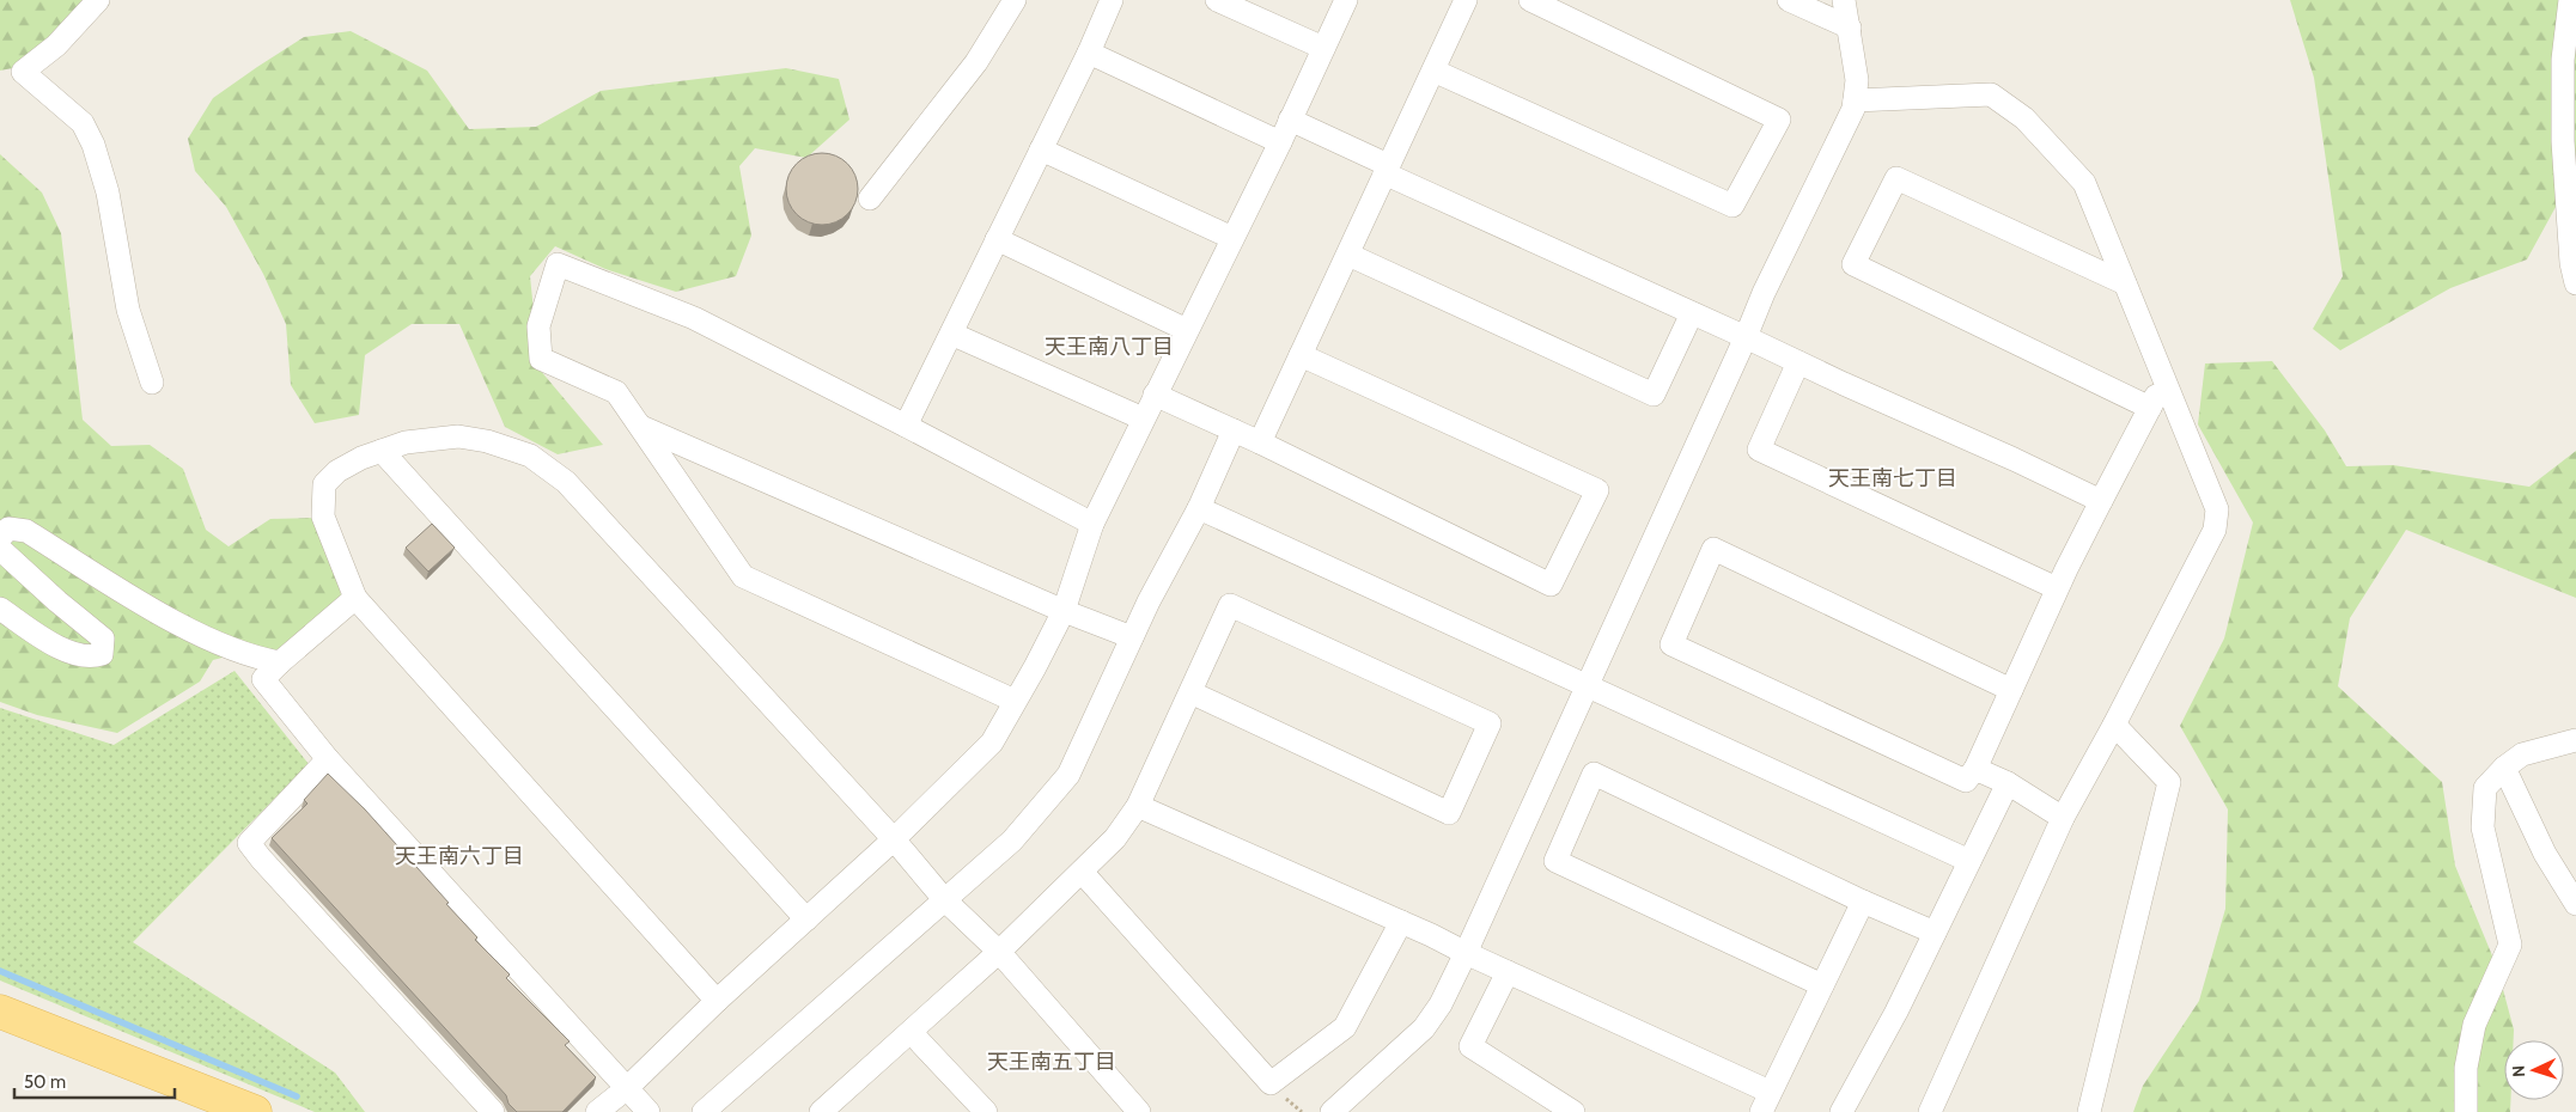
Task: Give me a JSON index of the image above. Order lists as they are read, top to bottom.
{
  "districts": [
    "天王南八丁目",
    "天王南七丁目",
    "天王南六丁目",
    "天王南五丁目"
  ],
  "scale_bar": "50 m",
  "north": "left"
}
